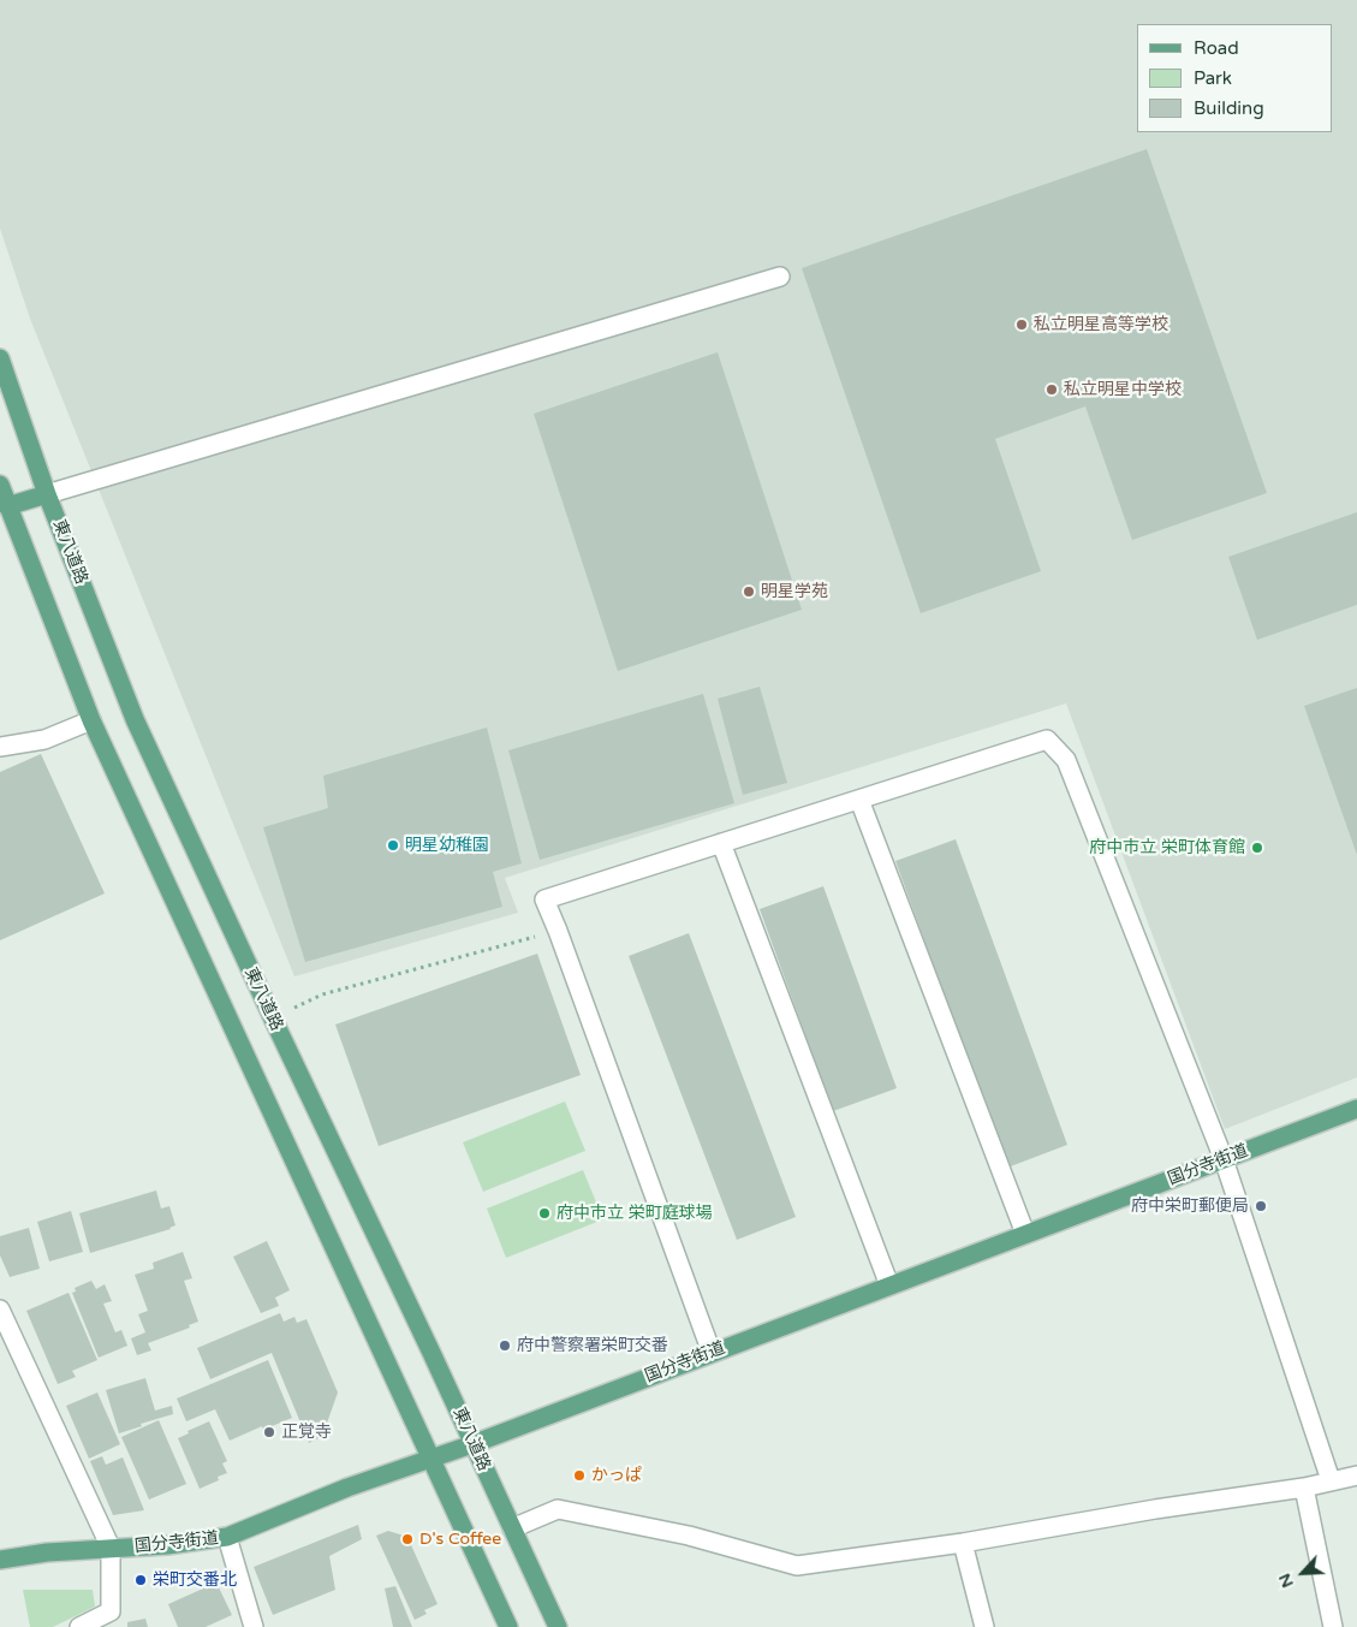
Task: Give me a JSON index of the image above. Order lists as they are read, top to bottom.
{
  "streets": {
    "main road": ["東八道路", "国分寺街道"]
  },
  "crossings": [
    ["東八道路", "国分寺街道"]
  ],
  "places": [
    "私立明星高等学校",
    "私立明星中学校",
    "明星学苑",
    "明星幼稚園",
    "府中市立 栄町体育館",
    "府中栄町郵便局",
    "府中市立 栄町庭球場",
    "府中警察署栄町交番",
    "正覚寺",
    "かっぱ",
    "D's Coffee",
    "栄町交番北"
  ],
  "legend": ["Road", "Park", "Building"],
  "north": "bottom left"
}
